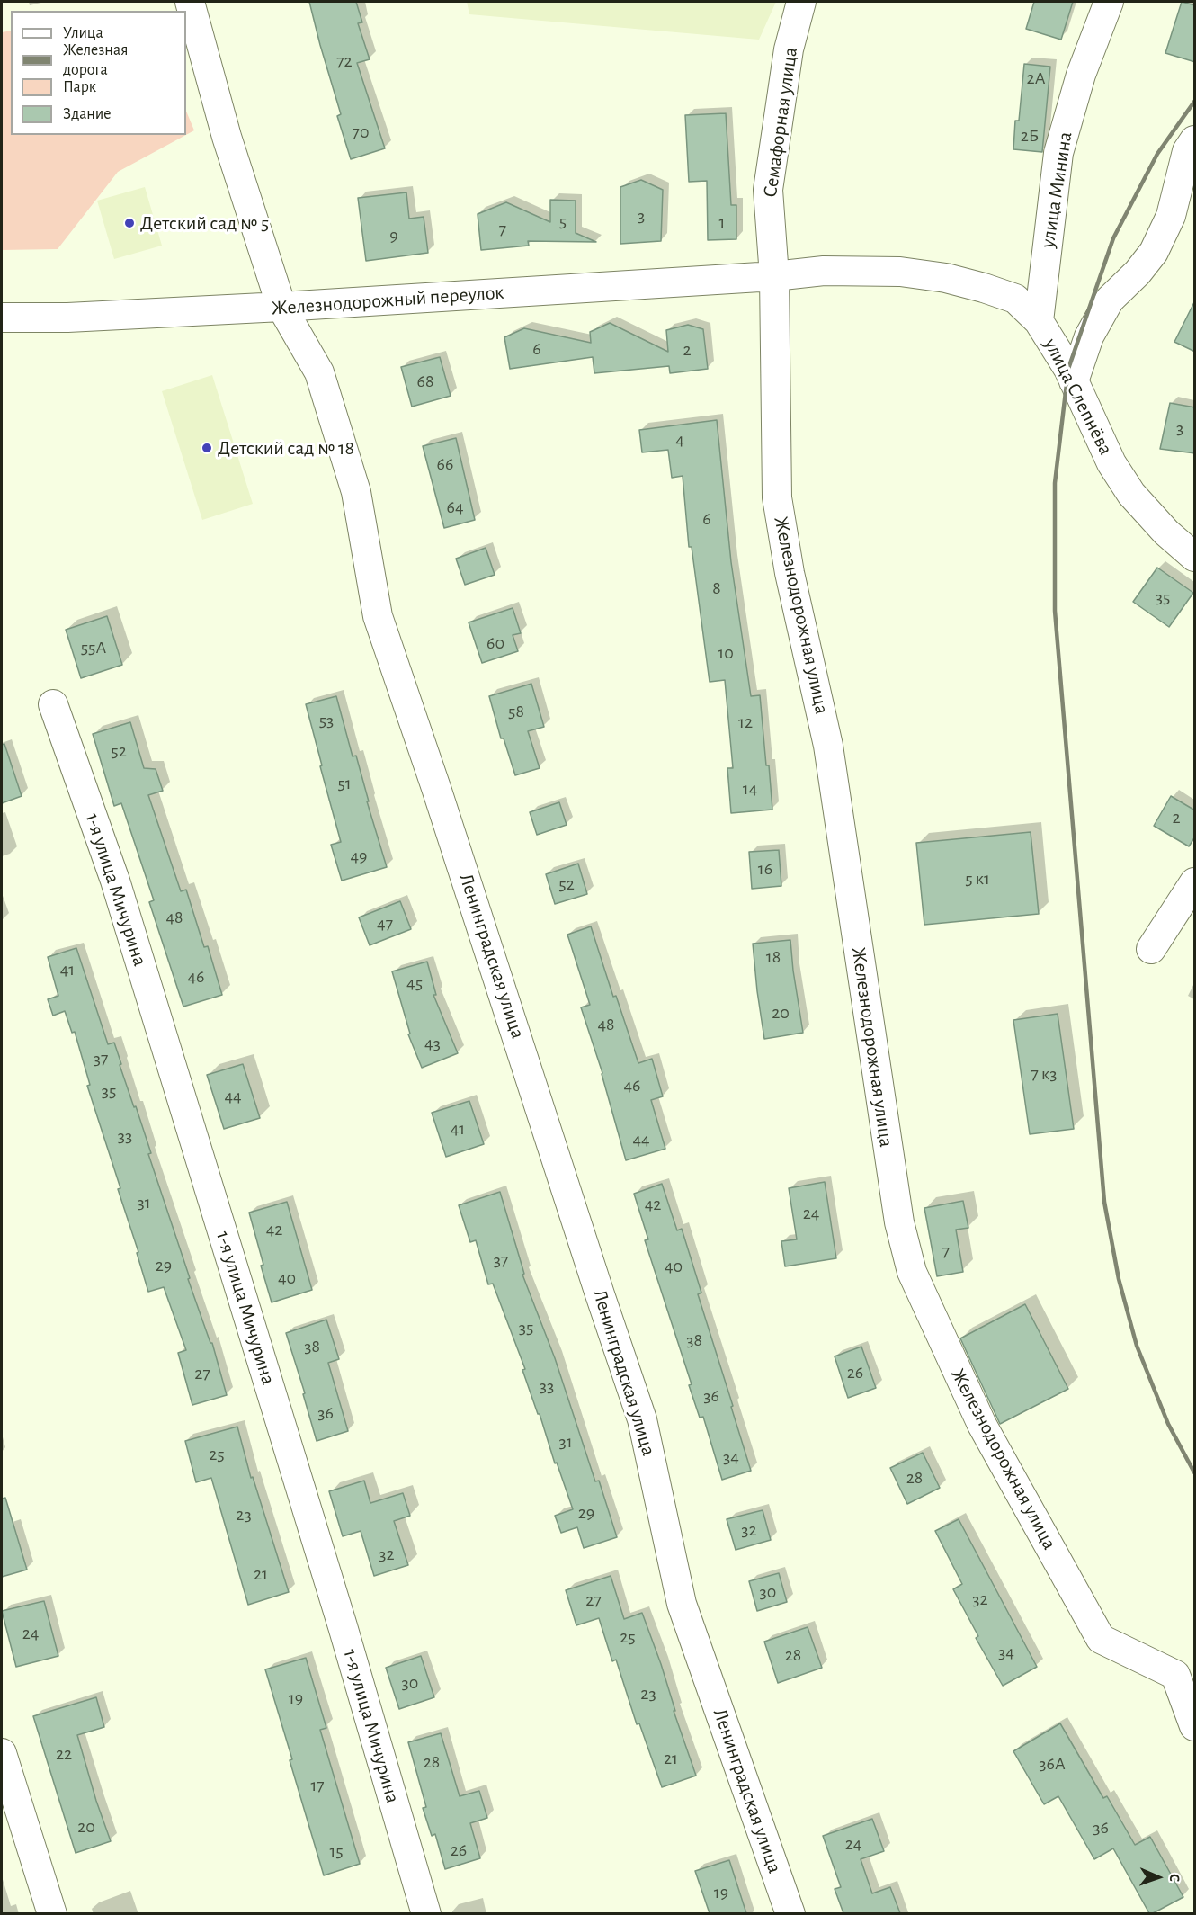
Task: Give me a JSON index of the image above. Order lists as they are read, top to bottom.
{
  "streets": {
    "street": [
      "Семафорная улица",
      "улица Минина",
      "Железнодорожный переулок",
      "улица Слепнёва",
      "Железнодорожная улица",
      "1-я улица Мичурина",
      "Ленинградская улица"
    ]
  },
  "crossings": [
    ["Семафорная улица", "Железнодорожный переулок"],
    ["Семафорная улица", "улица Слепнёва"],
    ["Семафорная улица", "Железнодорожная улица"],
    ["улица Минина", "улица Слепнёва"],
    ["Железнодорожный переулок", "улица Слепнёва"],
    ["Железнодорожный переулок", "Железнодорожная улица"],
    ["Железнодорожный переулок", "Ленинградская улица"],
    ["улица Слепнёва", "Железнодорожная улица"]
  ],
  "places": ["Детский сад № 5", "Детский сад № 18"],
  "house_numbers": [
    "72",
    "2А",
    "70",
    "2Б",
    "3",
    "5",
    "1",
    "7",
    "9",
    "6",
    "2",
    "68",
    "3",
    "4",
    "66",
    "64",
    "6",
    "8",
    "35",
    "60",
    "55А",
    "10",
    "58",
    "53",
    "12",
    "52",
    "51",
    "14",
    "2",
    "49",
    "16",
    "5 к1",
    "52",
    "48",
    "47",
    "18",
    "41",
    "46",
    "45",
    "20",
    "48",
    "43",
    "37",
    "7 к3",
    "46",
    "35",
    "44",
    "41",
    "33",
    "44",
    "31",
    "42",
    "24",
    "42",
    "7",
    "37",
    "29",
    "40",
    "40",
    "35",
    "38",
    "38",
    "26",
    "27",
    "33",
    "36",
    "36",
    "31",
    "25",
    "34",
    "28",
    "29",
    "23",
    "32",
    "32",
    "21",
    "30",
    "32",
    "27",
    "24",
    "25",
    "34",
    "28",
    "30",
    "23",
    "19",
    "22",
    "21",
    "28",
    "36А",
    "17",
    "20",
    "36",
    "24",
    "26",
    "15",
    "19"
  ],
  "legend": [
    "Улица",
    "Железная дорога",
    "Парк",
    "Здание"
  ],
  "north": "right"
}
